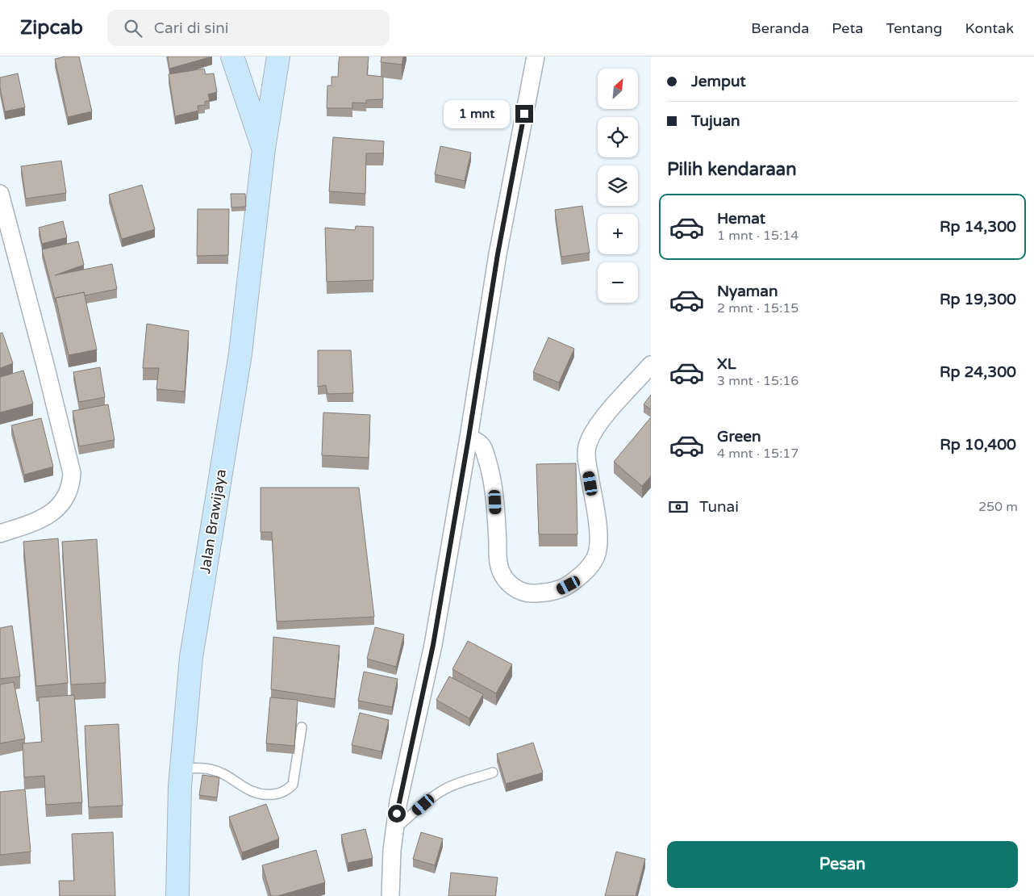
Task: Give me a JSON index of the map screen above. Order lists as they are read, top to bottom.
{
  "streets": {
    "street": ["Jalan Brawijaya"]
  },
  "north": "top right",
  "page": {
    "header": "Zipcab",
    "search": "Cari di sini",
    "nav": [
      "Beranda",
      "Peta",
      "Tentang",
      "Kontak"
    ],
    "banner": ["Jemput", "Tujuan"],
    "map_buttons": ["+", "−"],
    "bubble": "1 mnt",
    "heading": "Pilih kendaraan",
    "list": [
      {
        "name": "Hemat",
        "note": "1 mnt · 15:14",
        "value": "Rp 14,300"
      },
      {
        "name": "Nyaman",
        "note": "2 mnt · 15:15",
        "value": "Rp 19,300"
      },
      {
        "name": "XL",
        "note": "3 mnt · 15:16",
        "value": "Rp 24,300"
      },
      {
        "name": "Green",
        "note": "4 mnt · 15:17",
        "value": "Rp 10,400"
      }
    ],
    "pay": ["Tunai", "250 m"],
    "buttons": "Pesan"
  }
}
